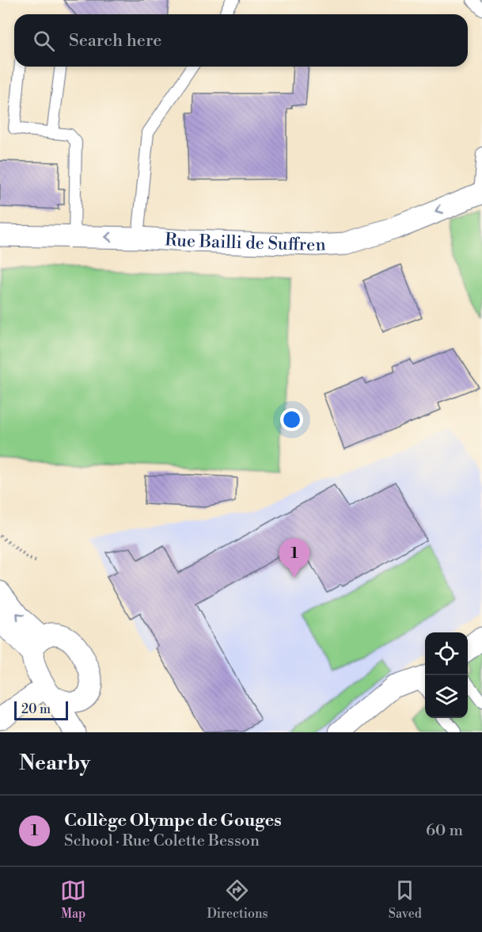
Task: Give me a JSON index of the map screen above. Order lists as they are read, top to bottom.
{
  "streets": {
    "street": ["Rue Bailli de Suffren"]
  },
  "one_way": ["Rue Bailli de Suffren"],
  "scale_bar": "20 m",
  "page": {
    "search": "Search here",
    "pins": "1",
    "scale": "20 m",
    "heading": "Nearby",
    "list": [
      {
        "mark": "1",
        "name": "Collège Olympe de Gouges",
        "note": "School · Rue Colette Besson",
        "value": "60 m"
      }
    ],
    "nav": ["Map", "Directions", "Saved"]
  }
}
